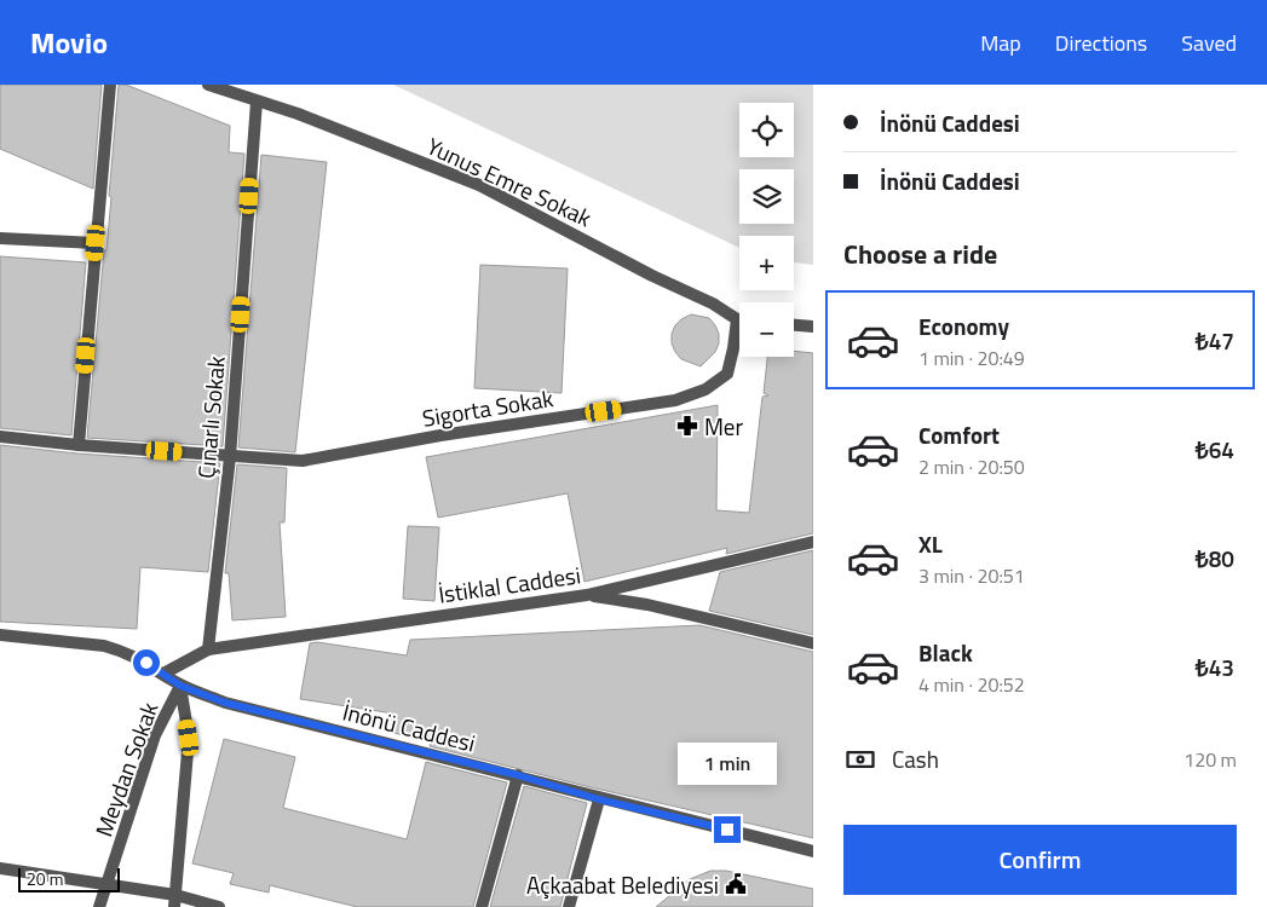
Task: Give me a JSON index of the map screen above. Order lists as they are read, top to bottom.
{
  "streets": {
    "street": [
      "Yunus Emre Sokak",
      "Sigorta Sokak",
      "Çınarlı Sokak",
      "İstiklal Caddesi",
      "İnönü Caddesi",
      "Meydan Sokak"
    ]
  },
  "crossings": [
    ["Yunus Emre Sokak", "Sigorta Sokak"],
    ["Yunus Emre Sokak", "Çınarlı Sokak"],
    ["Sigorta Sokak", "Çınarlı Sokak"],
    ["Çınarlı Sokak", "İstiklal Caddesi"],
    ["İnönü Caddesi", "Meydan Sokak"]
  ],
  "places": {
    "pharmacy": ["Mer"],
    "public building": ["Açkaabat Belediyesi"]
  },
  "scale_bar": "20 m",
  "page": {
    "header": "Movio",
    "nav": ["Map", "Directions", "Saved"],
    "banner": ["İnönü Caddesi", "İnönü Caddesi"],
    "map_buttons": ["+", "−"],
    "heading": "Choose a ride",
    "list": [
      {
        "name": "Economy",
        "note": "1 min · 20:49",
        "value": "₺47"
      },
      {
        "name": "Comfort",
        "note": "2 min · 20:50",
        "value": "₺64"
      },
      {
        "name": "XL",
        "note": "3 min · 20:51",
        "value": "₺80"
      },
      {
        "name": "Black",
        "note": "4 min · 20:52",
        "value": "₺43"
      }
    ],
    "pay": ["Cash", "120 m"],
    "bubble": "1 min",
    "buttons": "Confirm",
    "scale": "20 m"
  }
}
